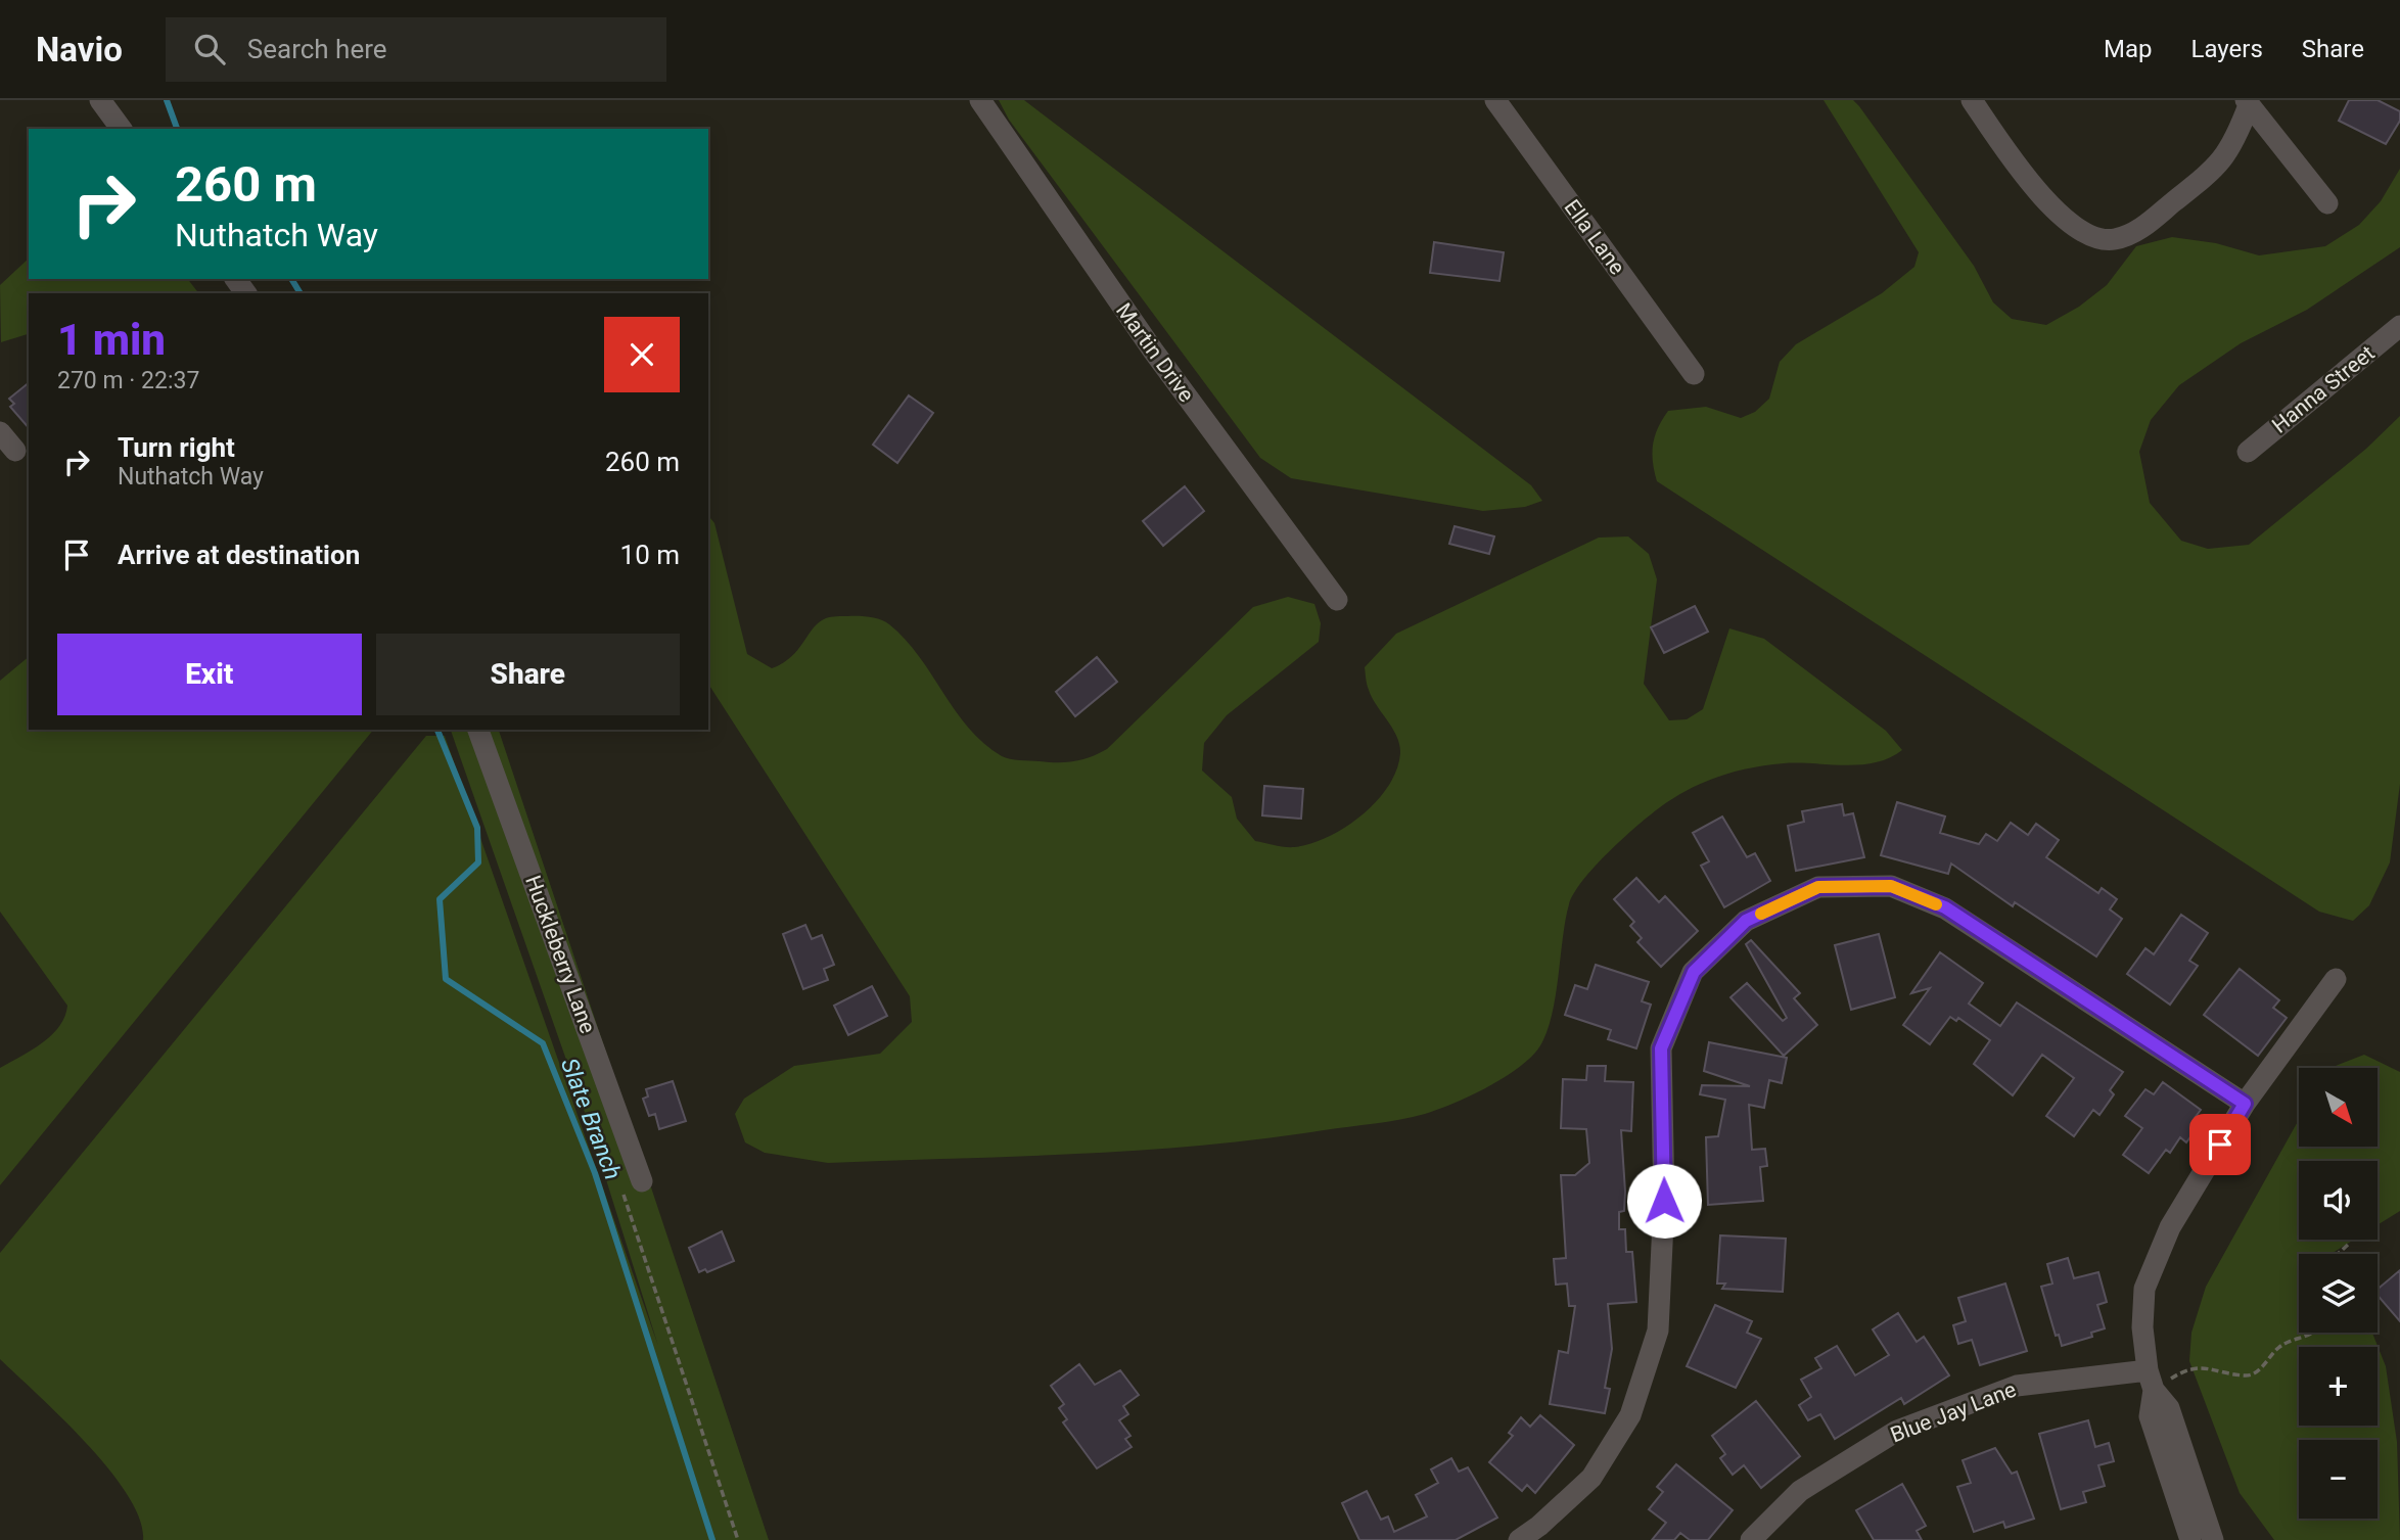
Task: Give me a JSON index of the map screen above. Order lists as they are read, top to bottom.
{
  "streets": {
    "street": [
      "Ella Lane",
      "Martin Drive",
      "Hanna Street",
      "Huckleberry Lane",
      "Blue Jay Lane"
    ]
  },
  "water": ["Slate Branch"],
  "north": "bottom right",
  "page": {
    "header": "Navio",
    "search": "Search here",
    "nav": ["Map", "Layers", "Share"],
    "turn": ["260 m", "Nuthatch Way"],
    "heading": ["1 min", "270 m · 22:37"],
    "list": [
      {
        "name": "Turn right",
        "note": "Nuthatch Way",
        "value": "260 m"
      },
      {
        "name": "Arrive at destination",
        "value": "10 m"
      }
    ],
    "buttons": ["Exit", "Share"],
    "map_buttons": ["+", "−"]
  }
}
